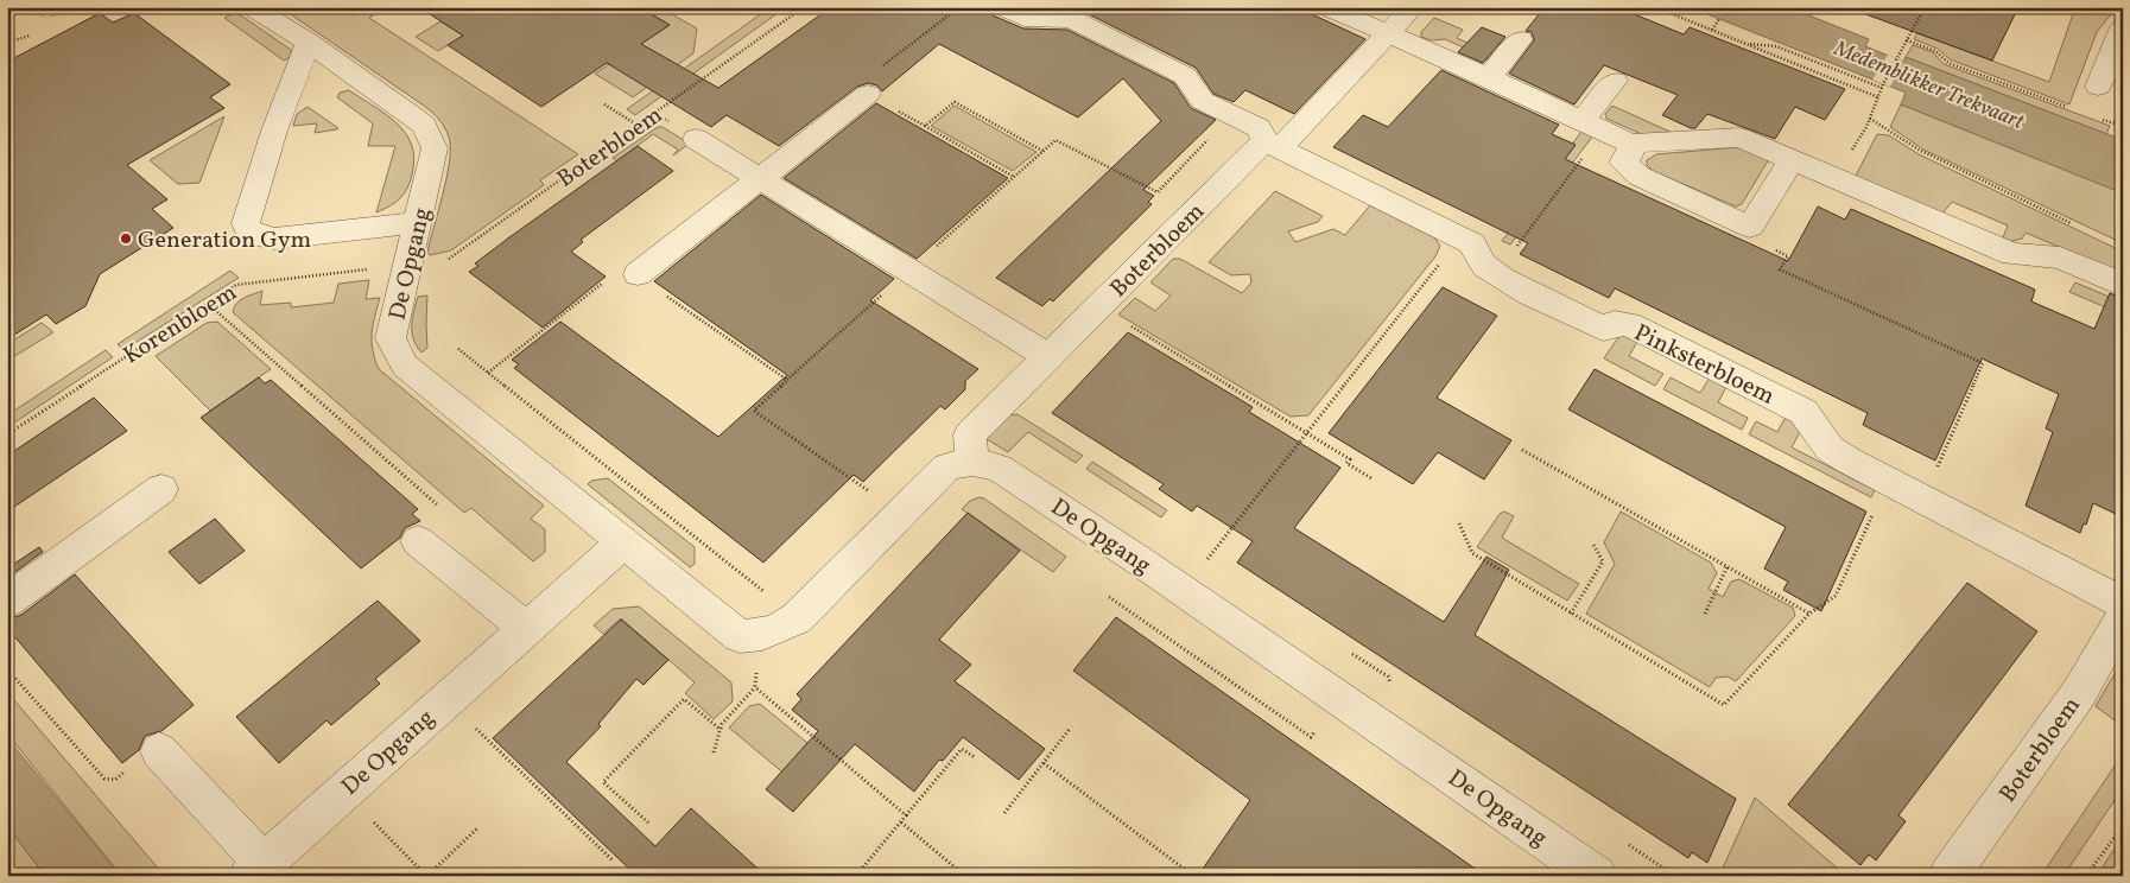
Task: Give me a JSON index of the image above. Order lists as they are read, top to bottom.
{
  "streets": {
    "street": ["Boterbloem", "De Opgang", "Pinksterbloem"],
    "path": ["Korenbloem"]
  },
  "crossings": [
    ["Boterbloem", "De Opgang"],
    ["Boterbloem", "Korenbloem"],
    ["Boterbloem", "Pinksterbloem"],
    ["De Opgang", "Korenbloem"]
  ],
  "water": ["Medemblikker Trekvaart"],
  "places": ["Generation Gym"]
}
